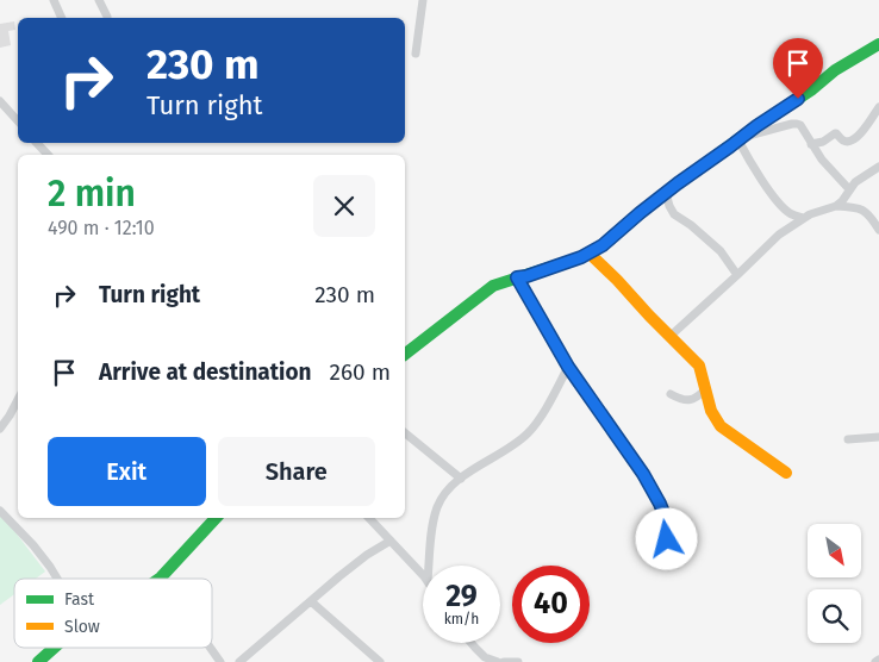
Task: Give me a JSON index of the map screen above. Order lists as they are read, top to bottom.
{
  "legend": ["Fast", "Slow"],
  "north": "bottom right",
  "page": {
    "turn": ["230 m", "Turn right"],
    "heading": ["2 min", "490 m · 12:10"],
    "list": [
      {
        "name": "Turn right",
        "value": "230 m"
      },
      {
        "name": "Arrive at destination",
        "value": "260 m"
      }
    ],
    "buttons": ["Exit", "Share"],
    "speed": "29 km/h",
    "limit": "40"
  }
}
